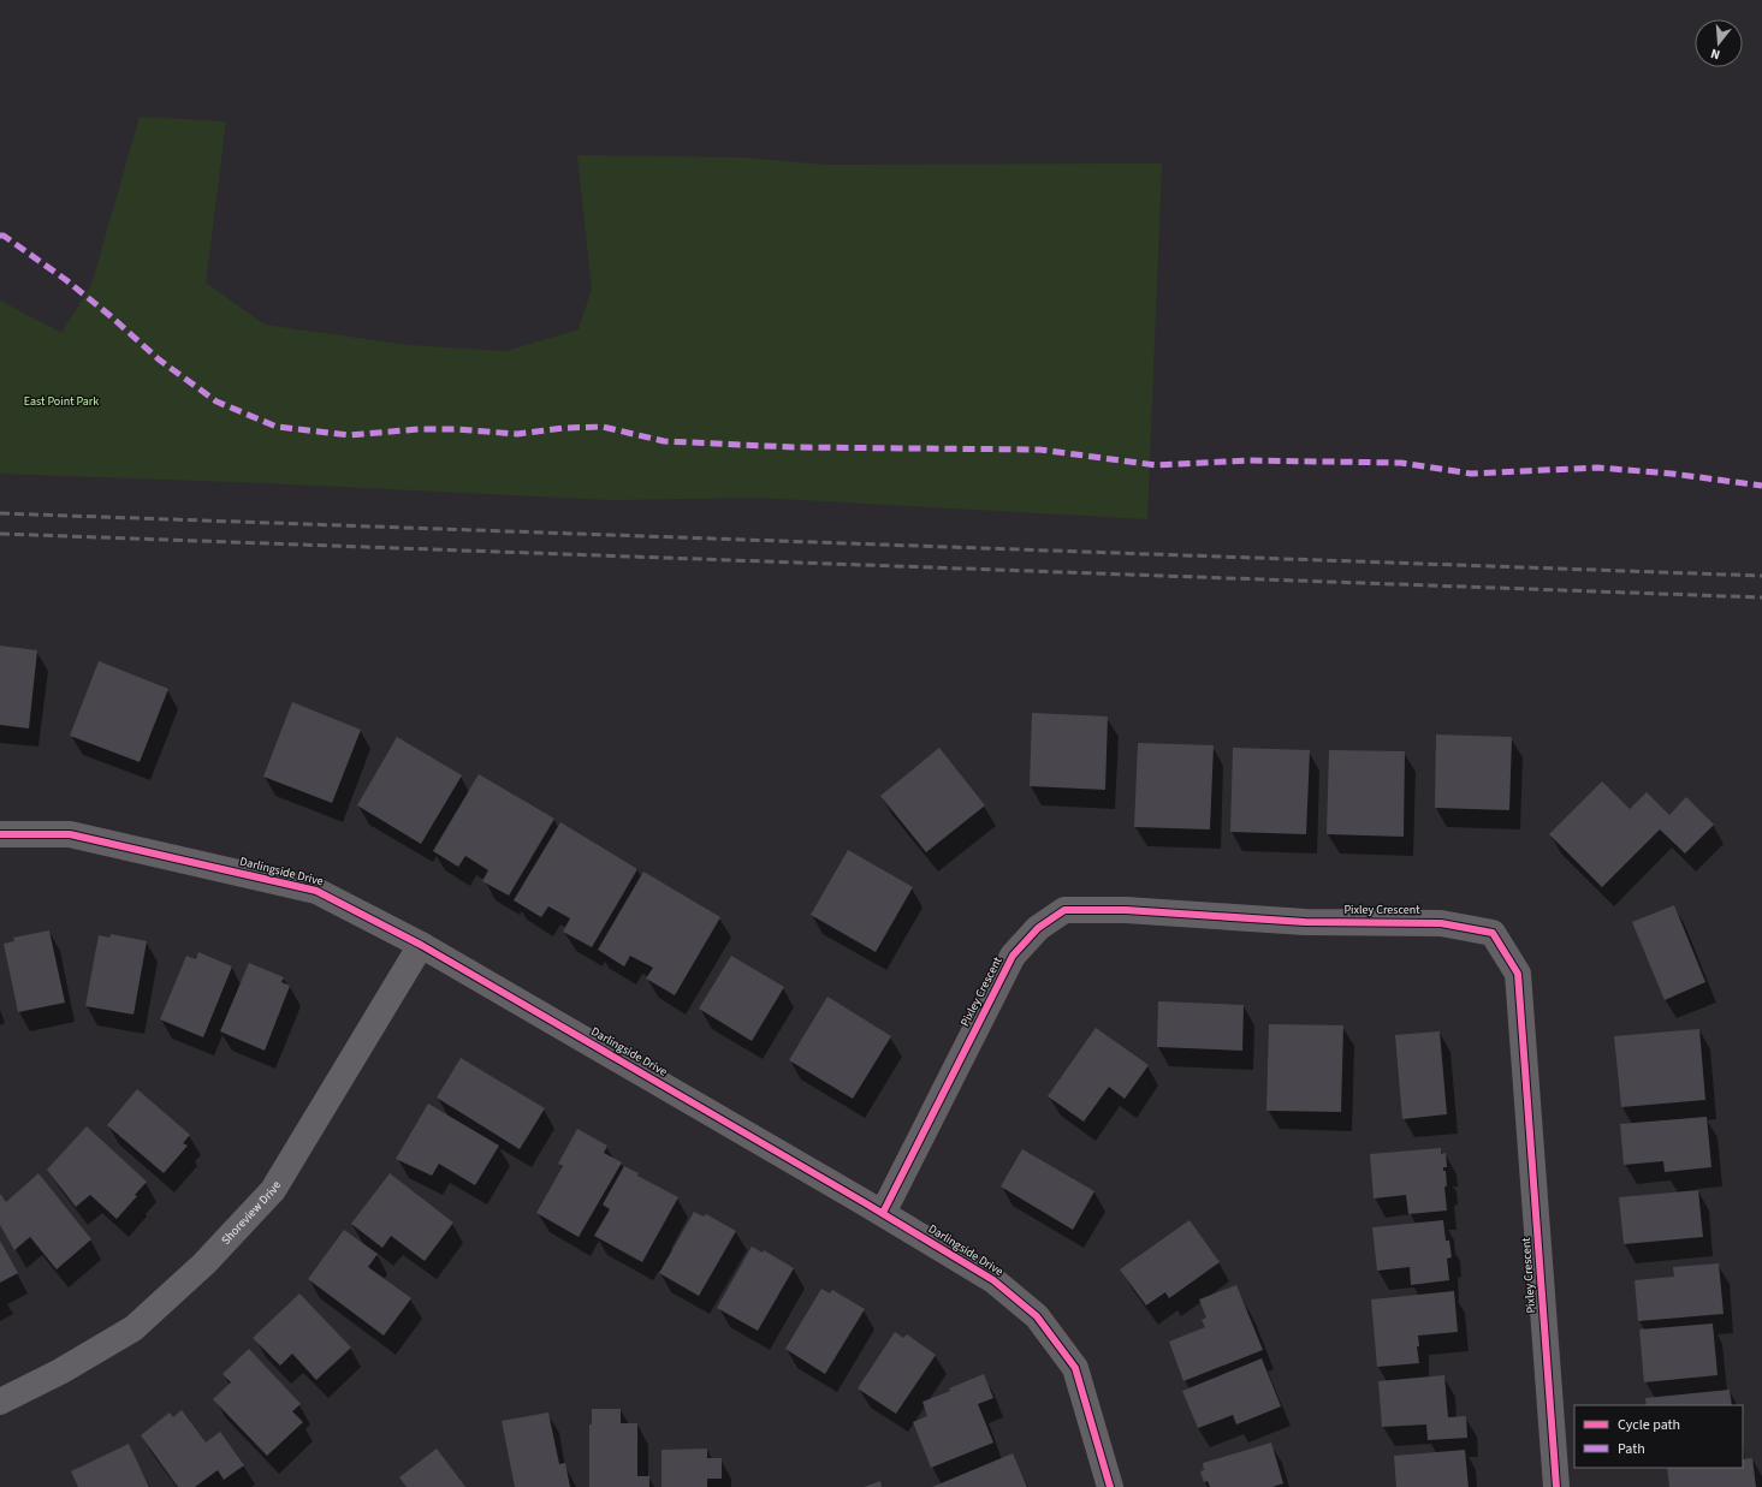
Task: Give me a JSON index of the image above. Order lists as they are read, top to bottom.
{
  "streets": {
    "street": ["Darlingside Drive", "Pixley Crescent", "Shoreview Drive"]
  },
  "crossings": [
    ["Darlingside Drive", "Pixley Crescent"],
    ["Darlingside Drive", "Shoreview Drive"]
  ],
  "parks": ["East Point Park"],
  "legend": ["Cycle path", "Path"],
  "north": "bottom"
}
